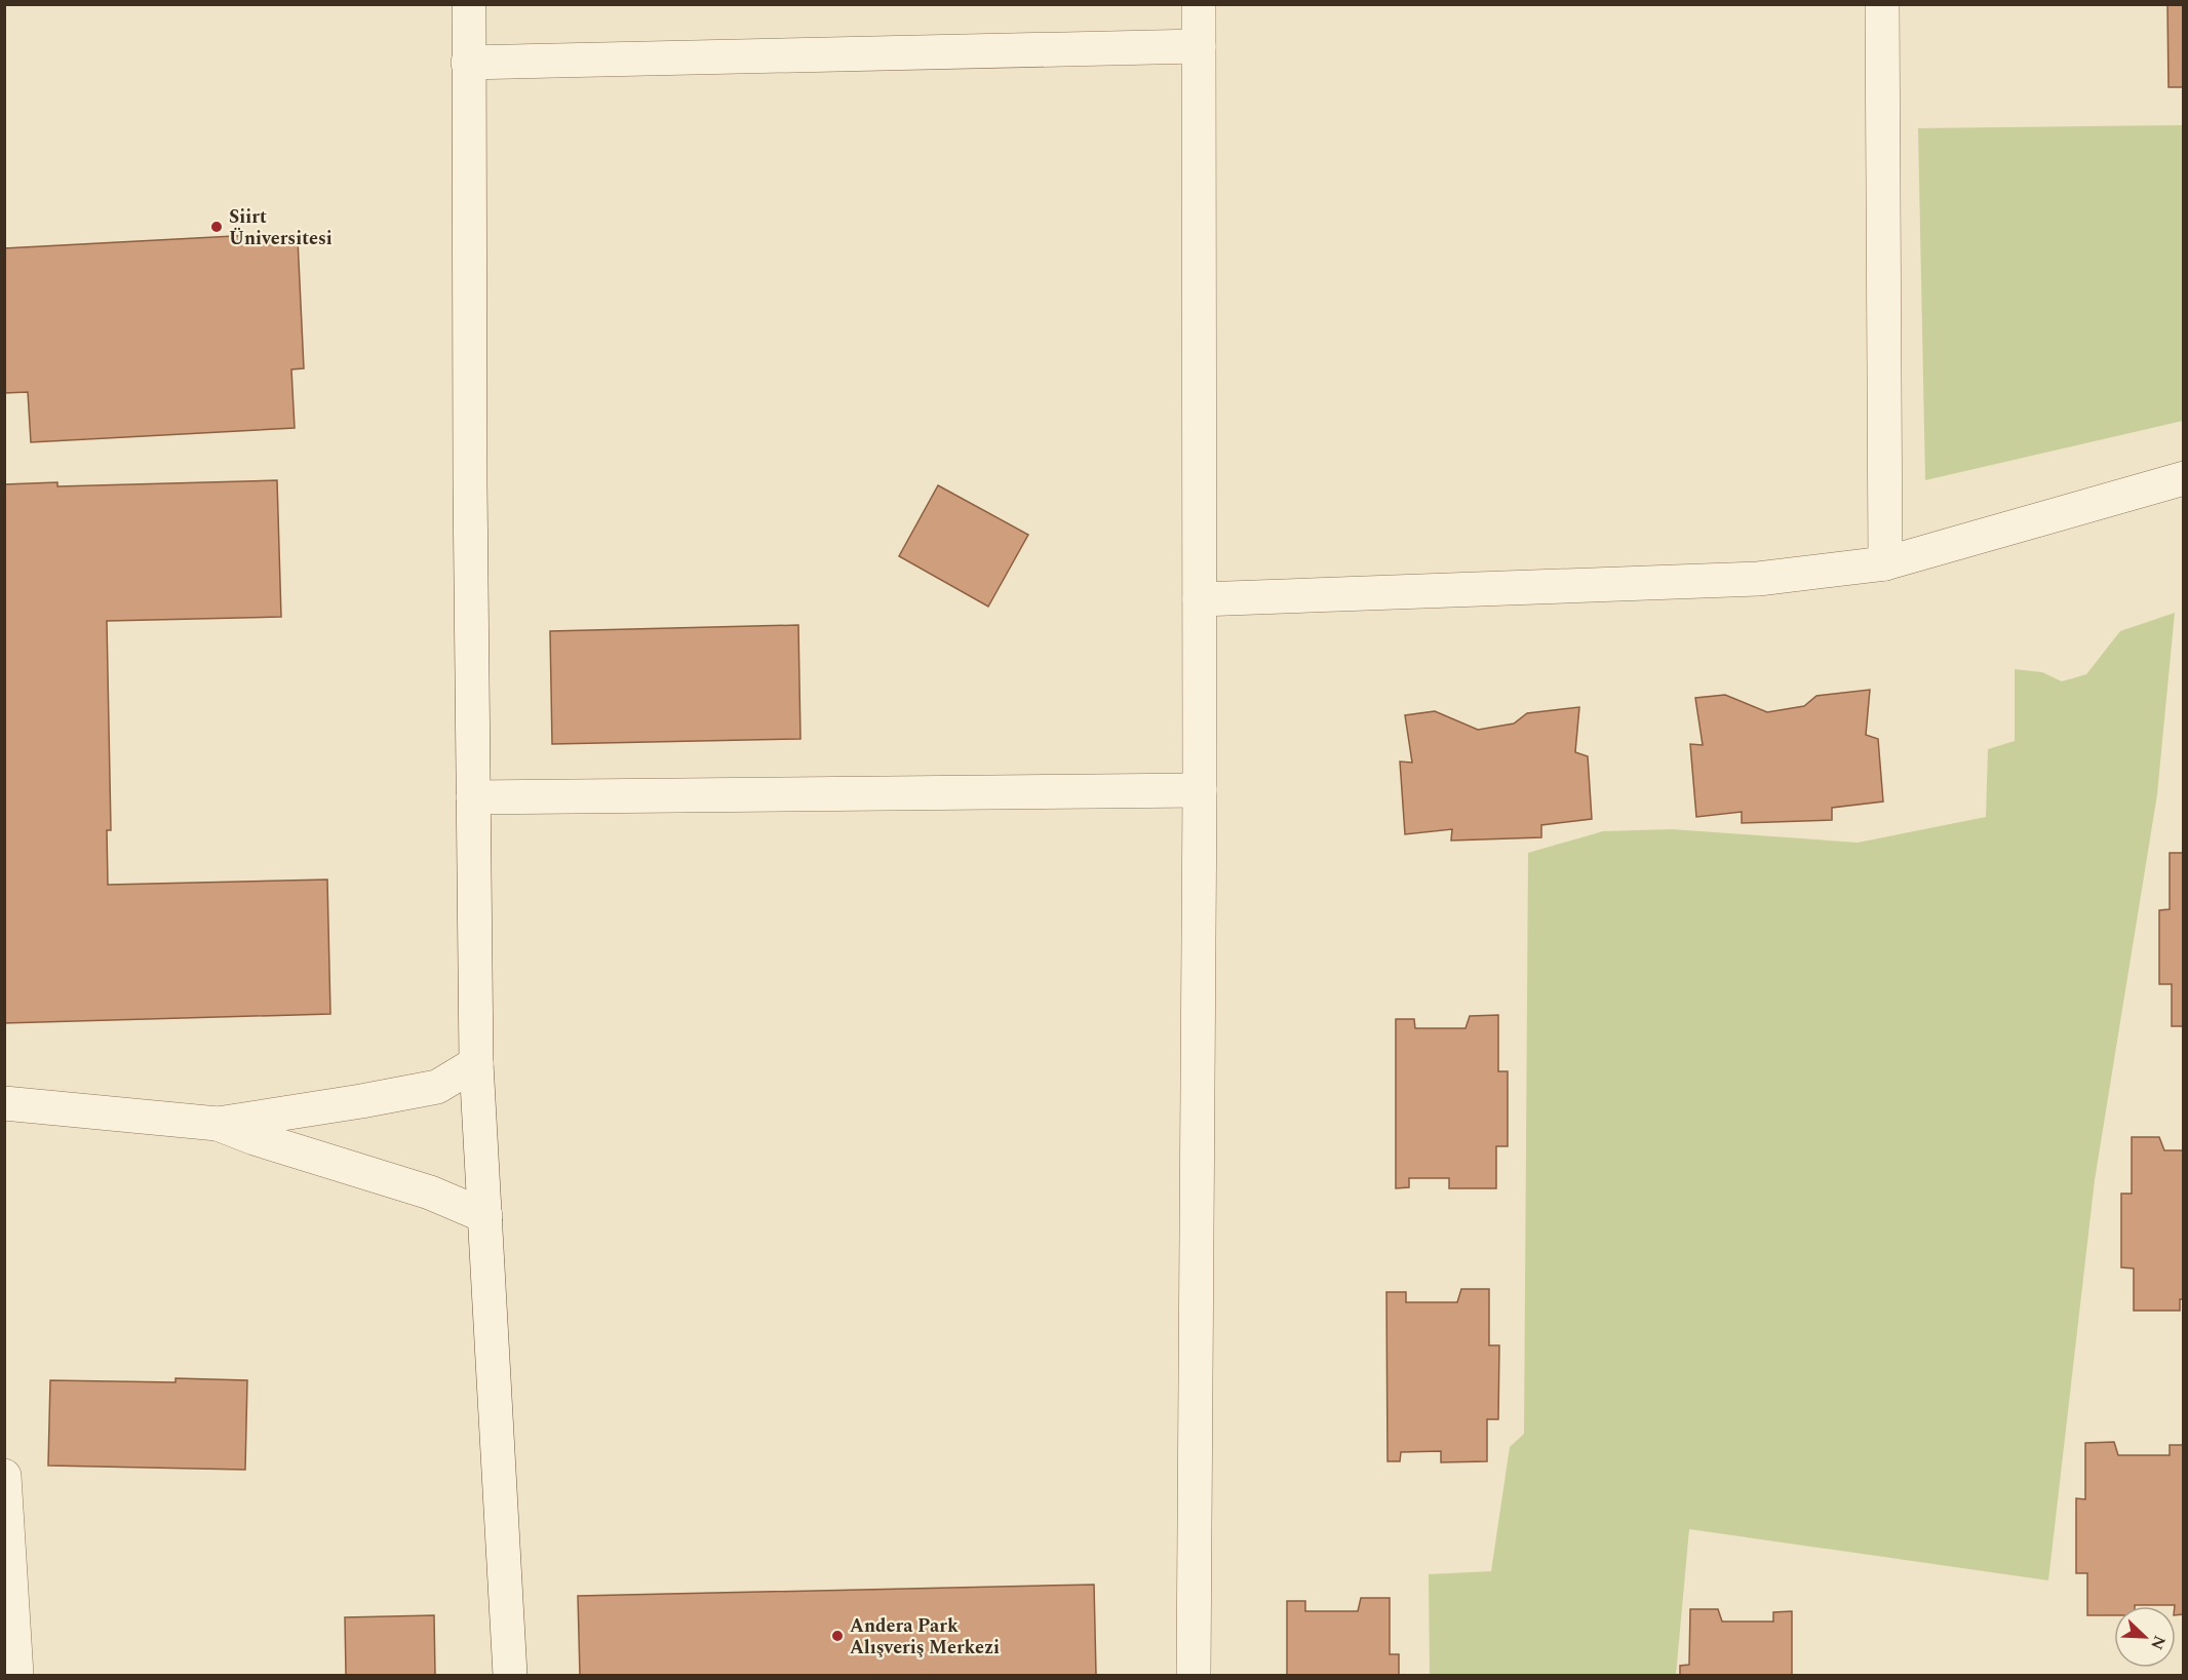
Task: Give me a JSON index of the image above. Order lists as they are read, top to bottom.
{
  "places": ["Siirt Üniversitesi", "Andera Park Alışveriş Merkezi"],
  "north": "bottom right"
}
